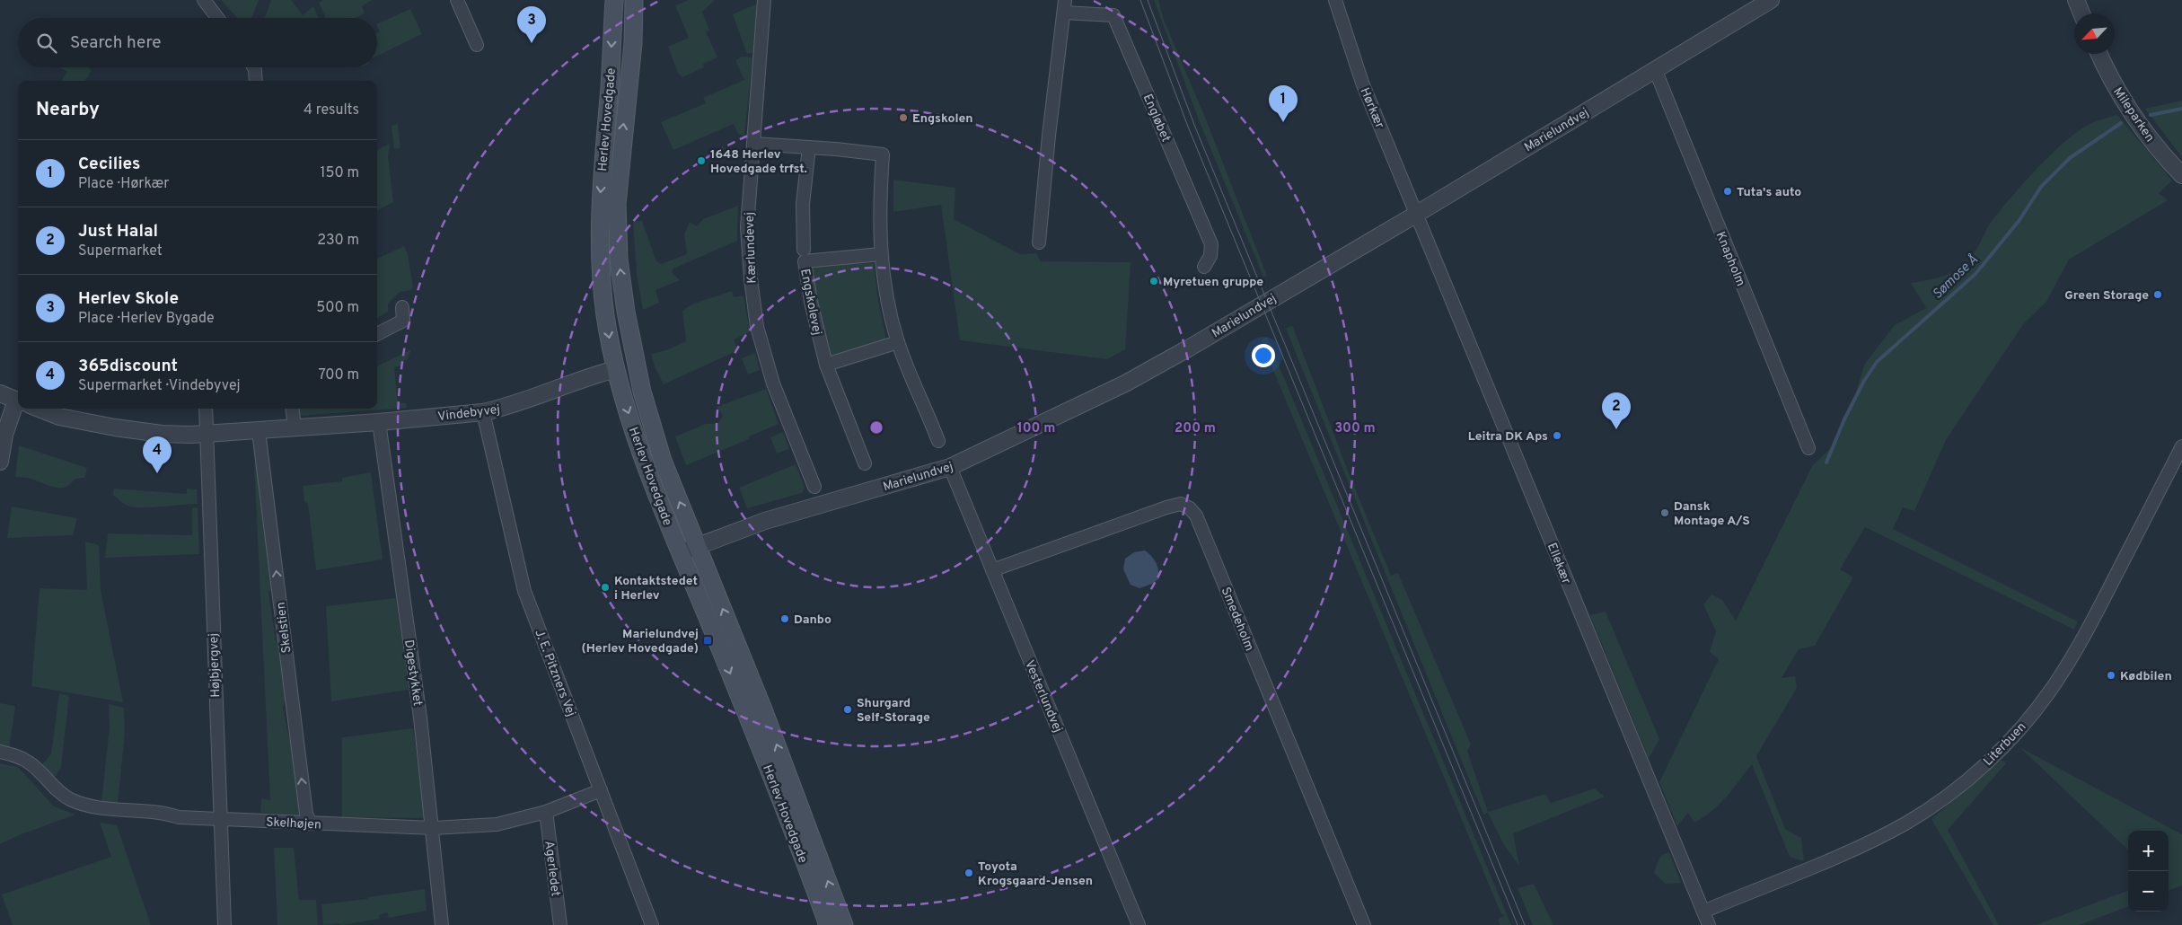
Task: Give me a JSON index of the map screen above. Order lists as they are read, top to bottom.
{
  "streets": {
    "main road": ["Herlev Hovedgade"],
    "street": [
      "Hørkær",
      "Mileparken",
      "Engløbet",
      "Marielundvej",
      "Kærlundevej",
      "Knapholm",
      "Engskolevej",
      "Vindebyvej",
      "Ellekær",
      "Smedeholm",
      "Skelstien",
      "Højbjergvej",
      "Digestykket",
      "J. E. Pitzners Vej",
      "Vesterlundvej",
      "Literbuen",
      "Skelhøjen",
      "Agerledet"
    ]
  },
  "crossings": [
    ["Hørkær", "Marielundvej"],
    ["Hørkær", "Ellekær"],
    ["Herlev Hovedgade", "Marielundvej"],
    ["Herlev Hovedgade", "Vindebyvej"],
    ["Marielundvej", "Knapholm"],
    ["Marielundvej", "Ellekær"],
    ["Marielundvej", "Vesterlundvej"],
    ["Vindebyvej", "Skelstien"],
    ["Vindebyvej", "Højbjergvej"],
    ["Vindebyvej", "Digestykket"],
    ["Vindebyvej", "J. E. Pitzners Vej"],
    ["Ellekær", "Literbuen"],
    ["Smedeholm", "Vesterlundvej"],
    ["Skelstien", "Skelhøjen"],
    ["Højbjergvej", "Skelhøjen"],
    ["Digestykket", "Skelhøjen"],
    ["J. E. Pitzners Vej", "Skelhøjen"],
    ["Skelhøjen", "Agerledet"]
  ],
  "one_way": ["Skelstien"],
  "water": ["Sømose Å"],
  "places": {
    "other": [
      "Engskolen",
      "1648 Herlev Hovedgade trfst.",
      "Tuta's auto",
      "Myretuen gruppe",
      "Green Storage",
      "Leitra DK Aps",
      "Dansk Montage A/S",
      "Kontaktstedet i Herlev",
      "Danbo",
      "Kødbilen",
      "Shurgard Self-Storage",
      "Toyota Krogsgaard-Jensen"
    ],
    "transit": ["Marielundvej (Herlev Hovedgade)"]
  },
  "north": "bottom left",
  "page": {
    "pins": [
      "3",
      "1",
      "2",
      "4"
    ],
    "search": "Search here",
    "heading": ["Nearby", "4 results"],
    "list": [
      {
        "mark": "1",
        "name": "Cecilies",
        "note": "Place · Hørkær",
        "value": "150 m"
      },
      {
        "mark": "2",
        "name": "Just Halal",
        "note": "Supermarket",
        "value": "230 m"
      },
      {
        "mark": "3",
        "name": "Herlev Skole",
        "note": "Place · Herlev Bygade",
        "value": "500 m"
      },
      {
        "mark": "4",
        "name": "365discount",
        "note": "Supermarket · Vindebyvej",
        "value": "700 m"
      }
    ],
    "map_buttons": ["+", "−"]
  },
  "rings": ["100 m", "200 m", "300 m"]
}
